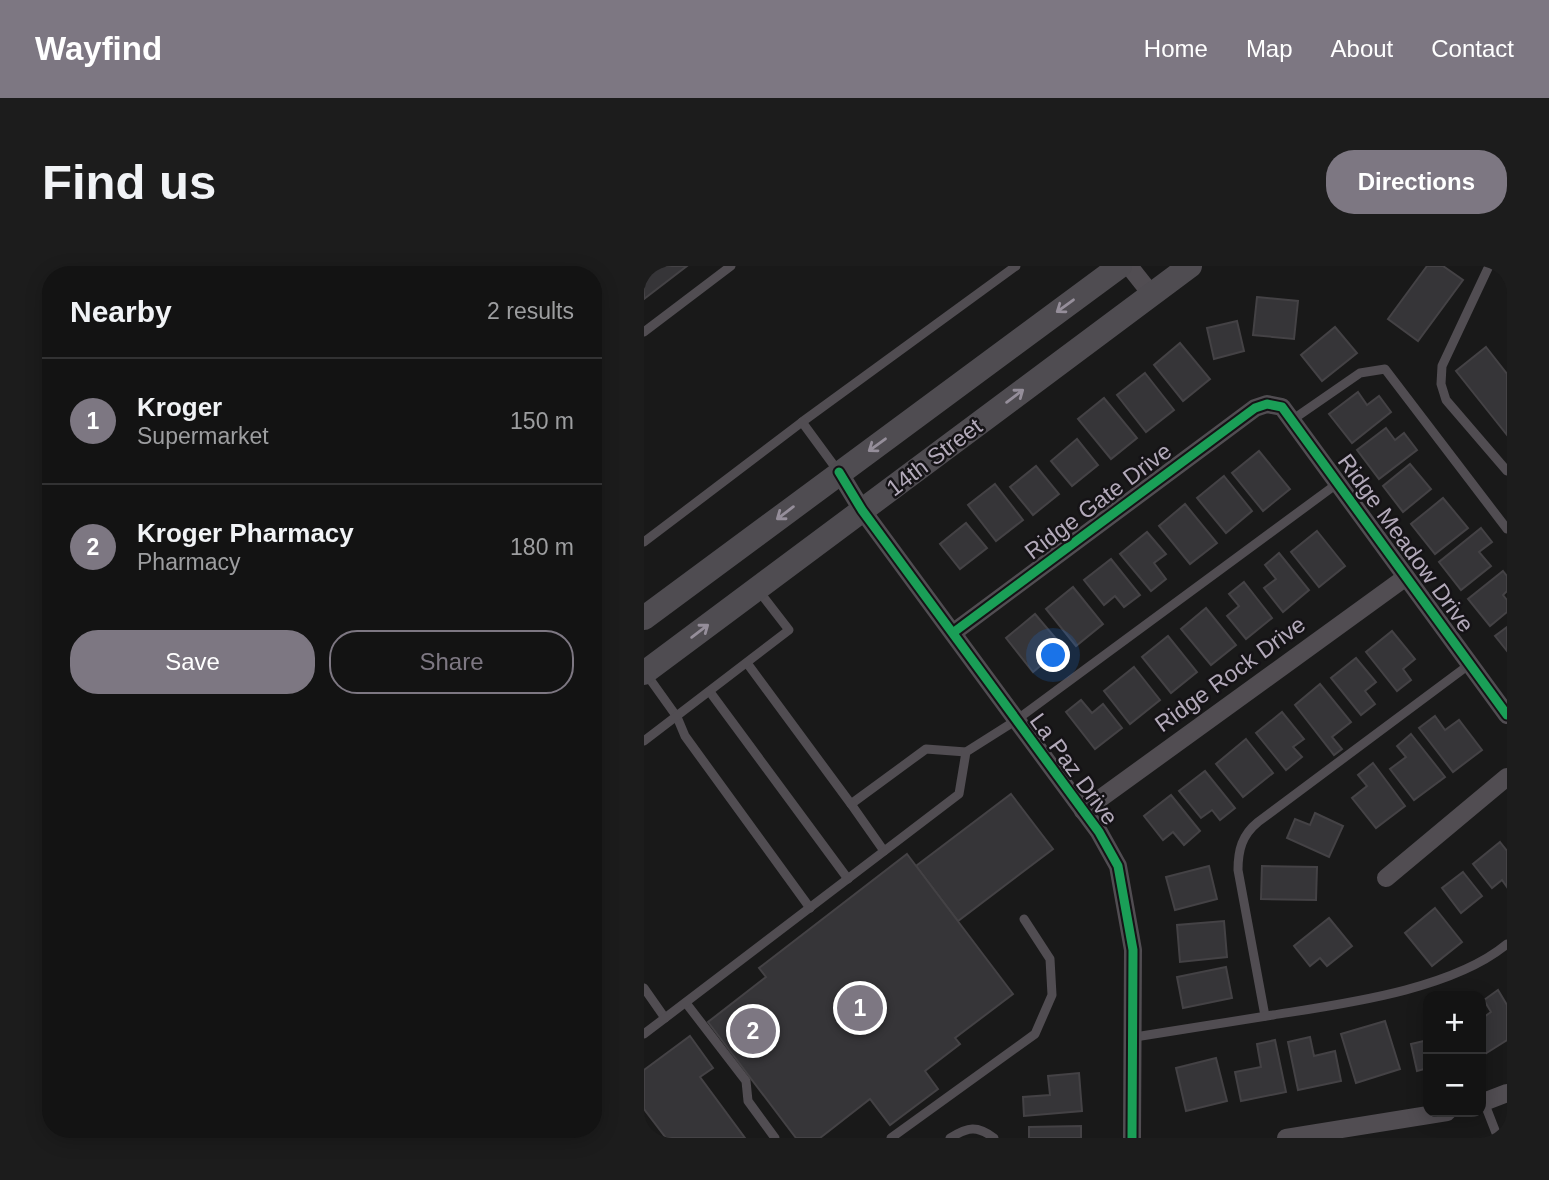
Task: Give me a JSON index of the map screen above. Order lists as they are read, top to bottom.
{
  "streets": {
    "main road": ["14th Street"],
    "street": [
      "Ridge Gate Drive",
      "Ridge Meadow Drive",
      "Ridge Rock Drive",
      "La Paz Drive"
    ]
  },
  "crossings": [
    ["14th Street", "La Paz Drive"],
    ["Ridge Gate Drive", "Ridge Meadow Drive"],
    ["Ridge Gate Drive", "La Paz Drive"],
    ["Ridge Meadow Drive", "Ridge Rock Drive"],
    ["Ridge Rock Drive", "La Paz Drive"]
  ],
  "page": {
    "header": "Wayfind",
    "nav": [
      "Home",
      "Map",
      "About",
      "Contact"
    ],
    "buttons": [
      "Directions",
      ["Save", "Share"]
    ],
    "title": "Find us",
    "heading": ["Nearby", "2 results"],
    "list": [
      {
        "mark": "1",
        "name": "Kroger",
        "note": "Supermarket",
        "value": "150 m"
      },
      {
        "mark": "2",
        "name": "Kroger Pharmacy",
        "note": "Pharmacy",
        "value": "180 m"
      }
    ],
    "pins": ["1", "2"],
    "map_buttons": ["+", "−"]
  }
}
